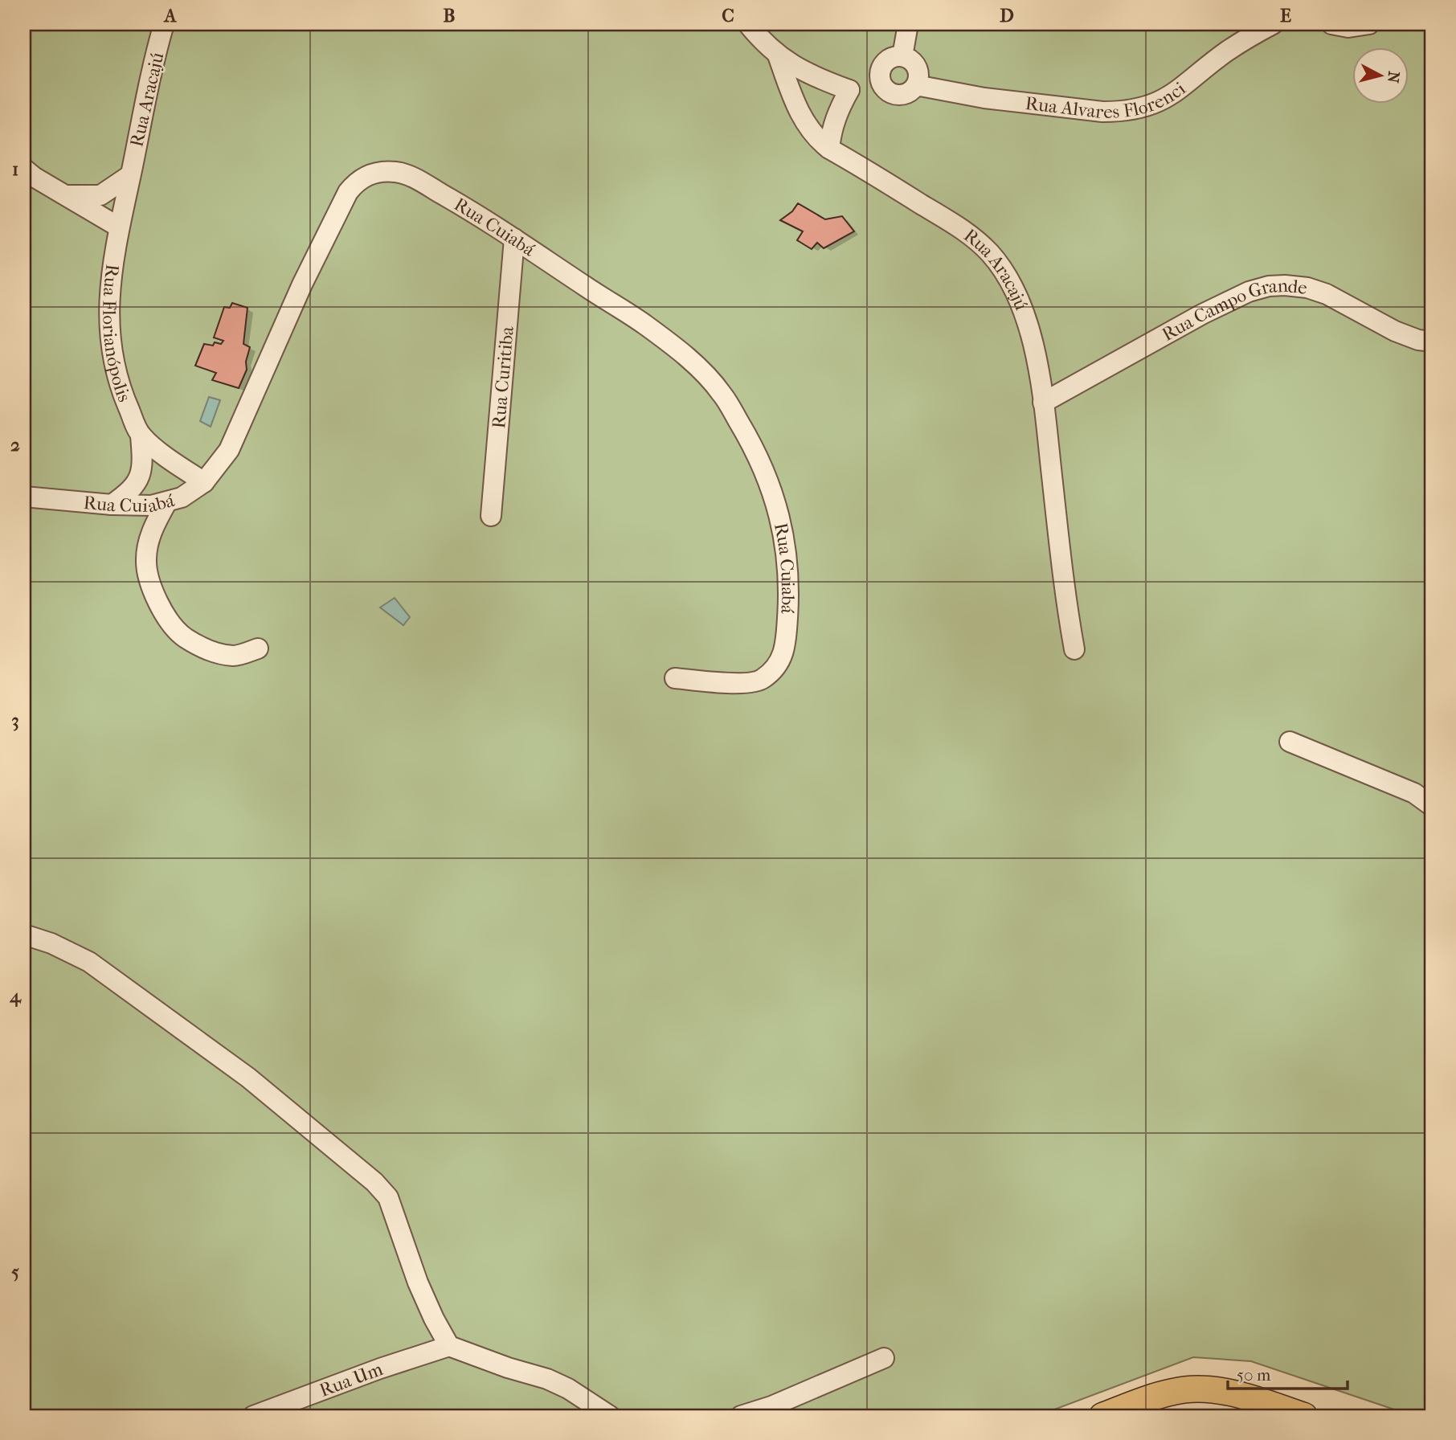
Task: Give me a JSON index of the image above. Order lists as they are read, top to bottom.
{
  "streets": {
    "street": [
      "Rua Alvares Florenci",
      "Rua Aracajú",
      "Rua Cuiabá",
      "Rua Campo Grande",
      "Rua Florianópolis",
      "Rua Curitiba",
      "Rua Um"
    ]
  },
  "crossings": [
    ["Rua Aracajú", "Rua Campo Grande"],
    ["Rua Aracajú", "Rua Florianópolis"],
    ["Rua Cuiabá", "Rua Florianópolis"],
    ["Rua Cuiabá", "Rua Curitiba"]
  ],
  "scale_bar": "50 m",
  "north": "right",
  "grid": {
    "columns": [
      "A",
      "B",
      "C",
      "D",
      "E"
    ],
    "rows": [
      "1",
      "2",
      "3",
      "4",
      "5"
    ]
  }
}
